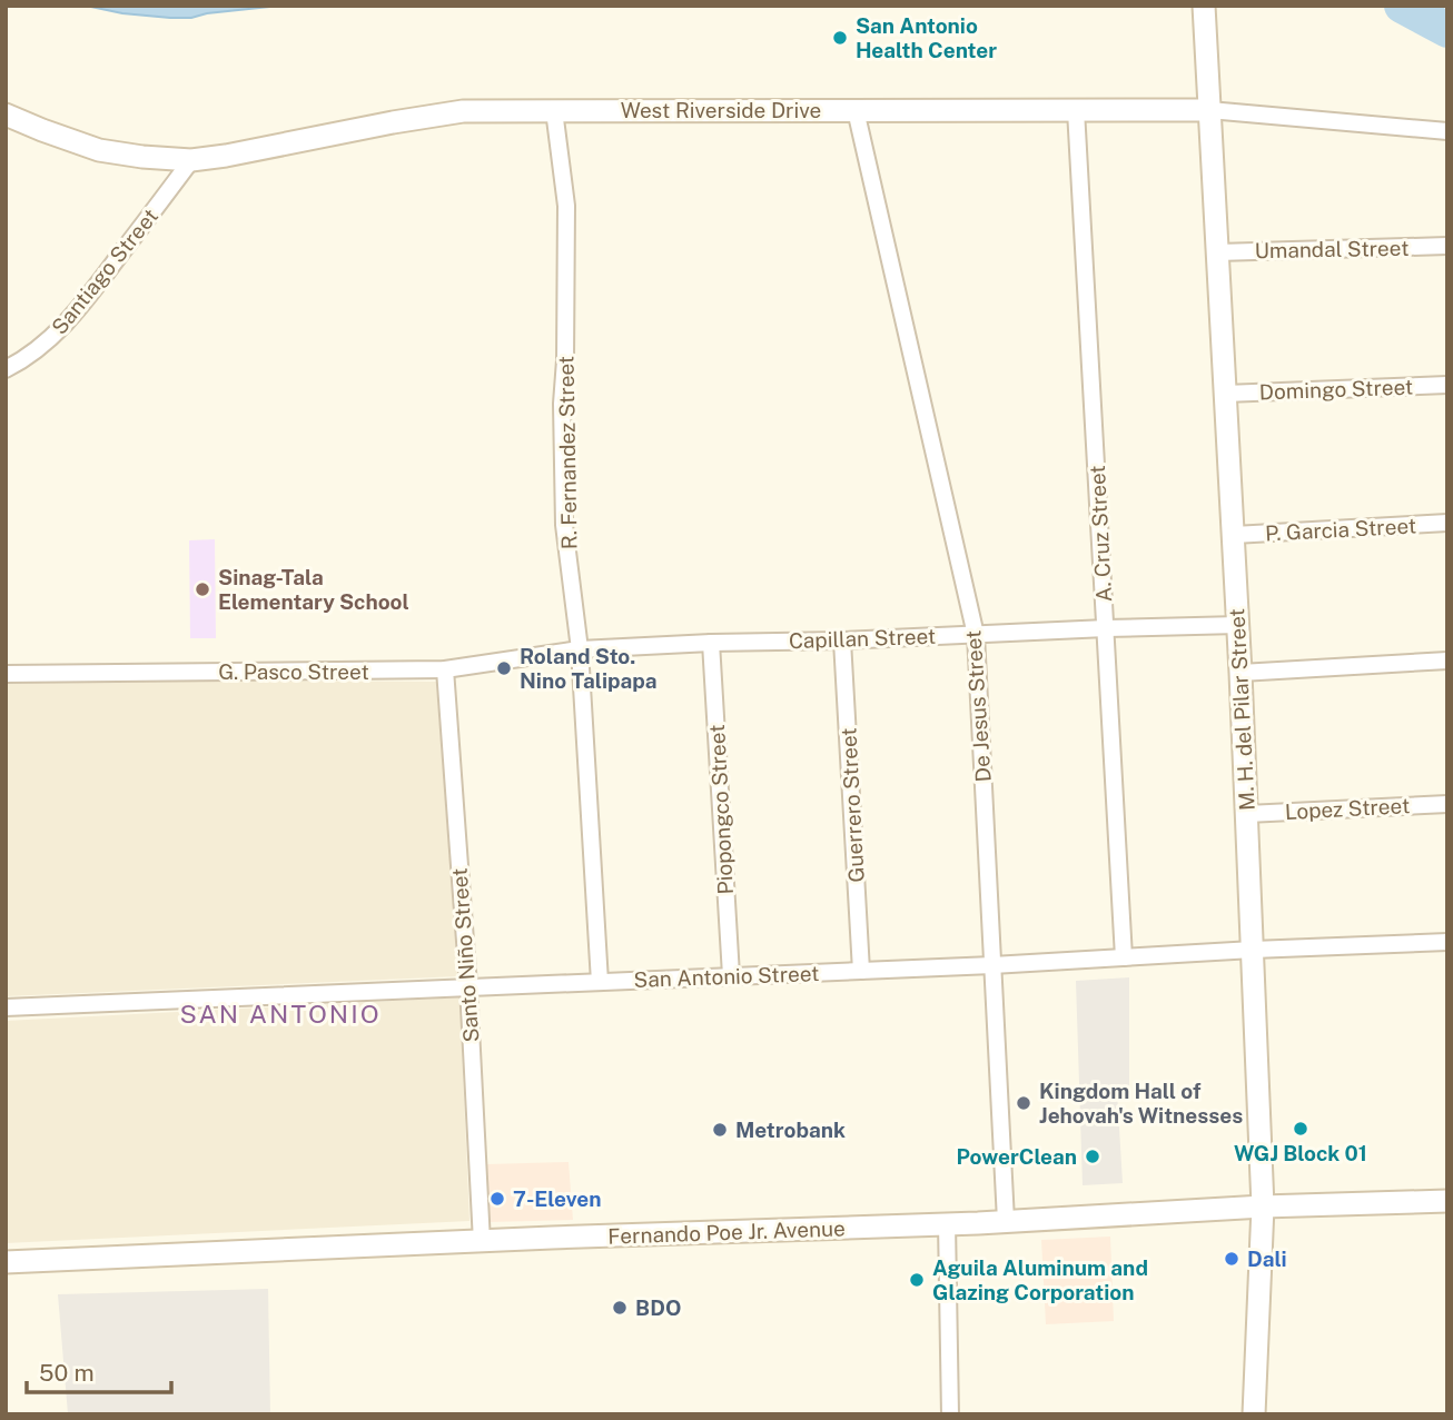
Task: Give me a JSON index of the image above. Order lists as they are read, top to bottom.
{
  "streets": {
    "street": [
      "West Riverside Drive",
      "Umandal Street",
      "Santiago Street",
      "Domingo Street",
      "R. Fernandez Street",
      "P. Garcia Street",
      "A. Cruz Street",
      "Capillan Street",
      "G. Pasco Street",
      "De Jesus Street",
      "M. H. del Pilar Street",
      "Guerrero Street",
      "Lopez Street",
      "Piopongco Street",
      "Santo Niño Street",
      "San Antonio Street",
      "Fernando Poe Jr. Avenue"
    ]
  },
  "crossings": [
    ["West Riverside Drive", "Santiago Street"],
    ["West Riverside Drive", "R. Fernandez Street"],
    ["West Riverside Drive", "A. Cruz Street"],
    ["West Riverside Drive", "De Jesus Street"],
    ["West Riverside Drive", "M. H. del Pilar Street"],
    ["Umandal Street", "M. H. del Pilar Street"],
    ["Domingo Street", "M. H. del Pilar Street"],
    ["R. Fernandez Street", "Capillan Street"],
    ["R. Fernandez Street", "G. Pasco Street"],
    ["R. Fernandez Street", "San Antonio Street"],
    ["P. Garcia Street", "M. H. del Pilar Street"],
    ["A. Cruz Street", "Capillan Street"],
    ["A. Cruz Street", "San Antonio Street"],
    ["Capillan Street", "G. Pasco Street"],
    ["Capillan Street", "De Jesus Street"],
    ["Capillan Street", "M. H. del Pilar Street"],
    ["Capillan Street", "Guerrero Street"],
    ["Capillan Street", "Piopongco Street"],
    ["G. Pasco Street", "Santo Niño Street"],
    ["De Jesus Street", "San Antonio Street"],
    ["De Jesus Street", "Fernando Poe Jr. Avenue"],
    ["M. H. del Pilar Street", "Lopez Street"],
    ["M. H. del Pilar Street", "San Antonio Street"],
    ["M. H. del Pilar Street", "Fernando Poe Jr. Avenue"],
    ["Guerrero Street", "San Antonio Street"],
    ["Piopongco Street", "San Antonio Street"],
    ["Santo Niño Street", "San Antonio Street"],
    ["Santo Niño Street", "Fernando Poe Jr. Avenue"]
  ],
  "districts": ["SAN ANTONIO"],
  "places": [
    "San Antonio Health Center",
    "Sinag-Tala Elementary School",
    "Roland Sto. Nino Talipapa",
    "Kingdom Hall of Jehovah's Witnesses",
    "WGJ Block 01",
    "Metrobank",
    "PowerClean",
    "7-Eleven",
    "Dali",
    "Aguila Aluminum and Glazing Corporation",
    "BDO"
  ],
  "scale_bar": "50 m"
}
